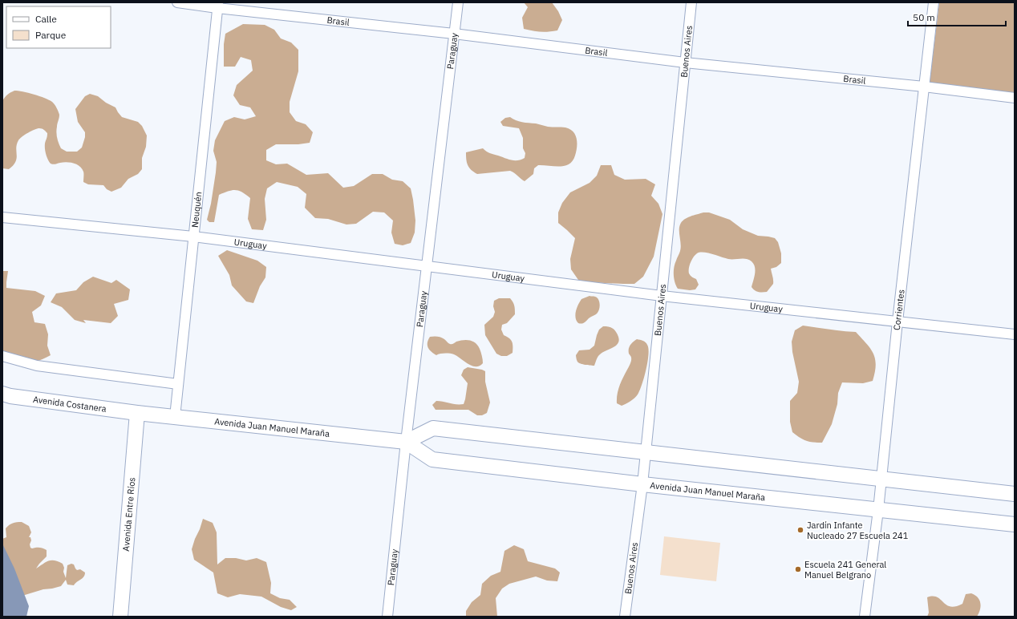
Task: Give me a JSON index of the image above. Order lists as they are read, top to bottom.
{
  "streets": {
    "street": [
      "Brasil",
      "Paraguay",
      "Buenos Aires",
      "Neuquén",
      "Uruguay",
      "Corrientes",
      "Avenida Costanera",
      "Avenida Juan Manuel Maraña",
      "Avenida Entre Ríos"
    ]
  },
  "crossings": [
    ["Brasil", "Paraguay"],
    ["Brasil", "Buenos Aires"],
    ["Brasil", "Neuquén"],
    ["Brasil", "Corrientes"],
    ["Paraguay", "Uruguay"],
    ["Paraguay", "Avenida Juan Manuel Maraña"],
    ["Buenos Aires", "Uruguay"],
    ["Buenos Aires", "Avenida Juan Manuel Maraña"],
    ["Neuquén", "Uruguay"],
    ["Neuquén", "Avenida Juan Manuel Maraña"],
    ["Uruguay", "Corrientes"],
    ["Corrientes", "Avenida Juan Manuel Maraña"],
    ["Avenida Costanera", "Avenida Juan Manuel Maraña"],
    ["Avenida Costanera", "Avenida Entre Ríos"],
    ["Avenida Juan Manuel Maraña", "Avenida Entre Ríos"]
  ],
  "places": ["Jardín Infante Nucleado 27 Escuela 241", "Escuela 241 General Manuel Belgrano"],
  "legend": ["Calle", "Parque"],
  "scale_bar": "50 m"
}
